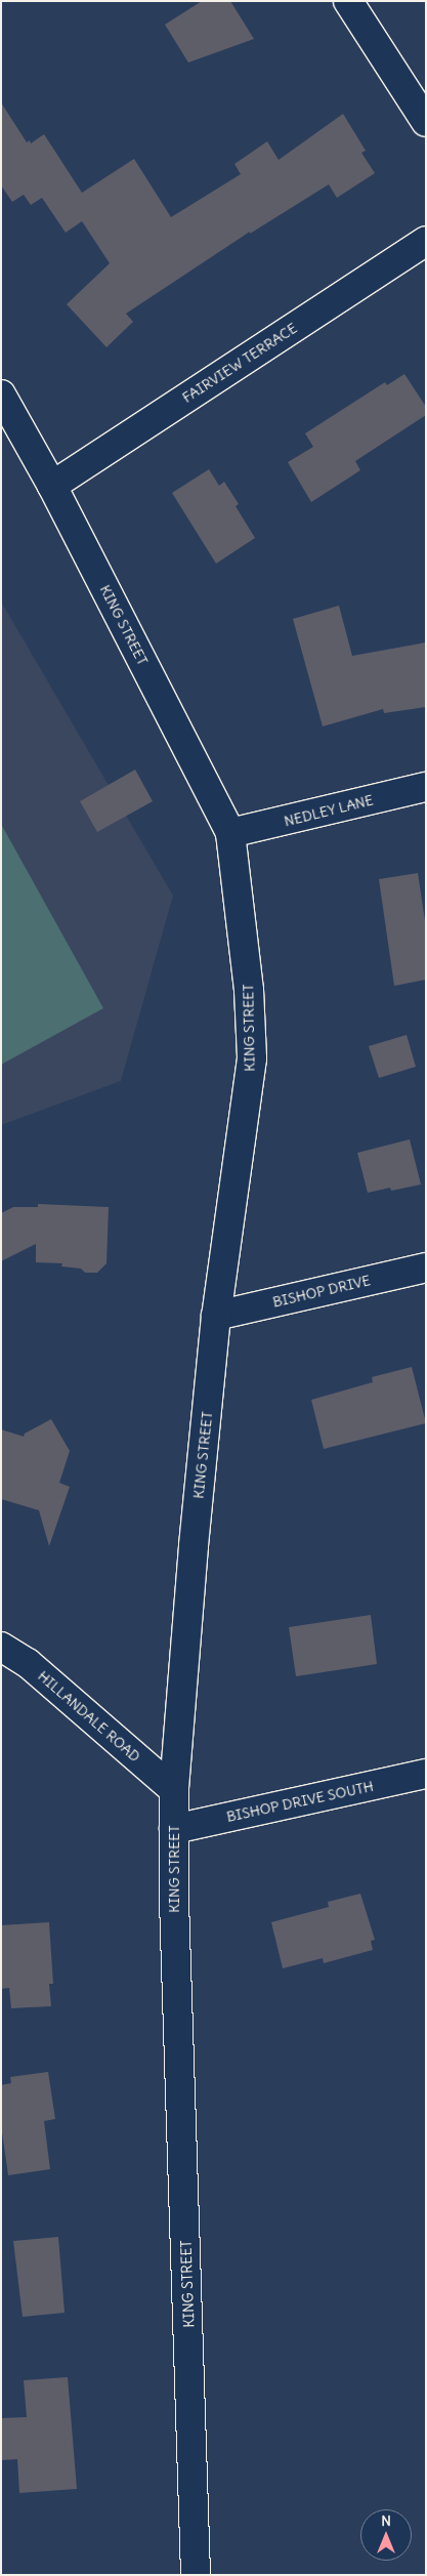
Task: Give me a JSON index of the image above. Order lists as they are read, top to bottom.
{
  "streets": {
    "main road": [
      "FAIRVIEW TERRACE",
      "KING STREET",
      "NEDLEY LANE",
      "BISHOP DRIVE",
      "HILLANDALE ROAD",
      "BISHOP DRIVE SOUTH"
    ]
  },
  "crossings": [
    ["FAIRVIEW TERRACE", "KING STREET"],
    ["KING STREET", "NEDLEY LANE"],
    ["KING STREET", "BISHOP DRIVE"],
    ["KING STREET", "HILLANDALE ROAD"],
    ["KING STREET", "BISHOP DRIVE SOUTH"]
  ],
  "north": "top"
}
